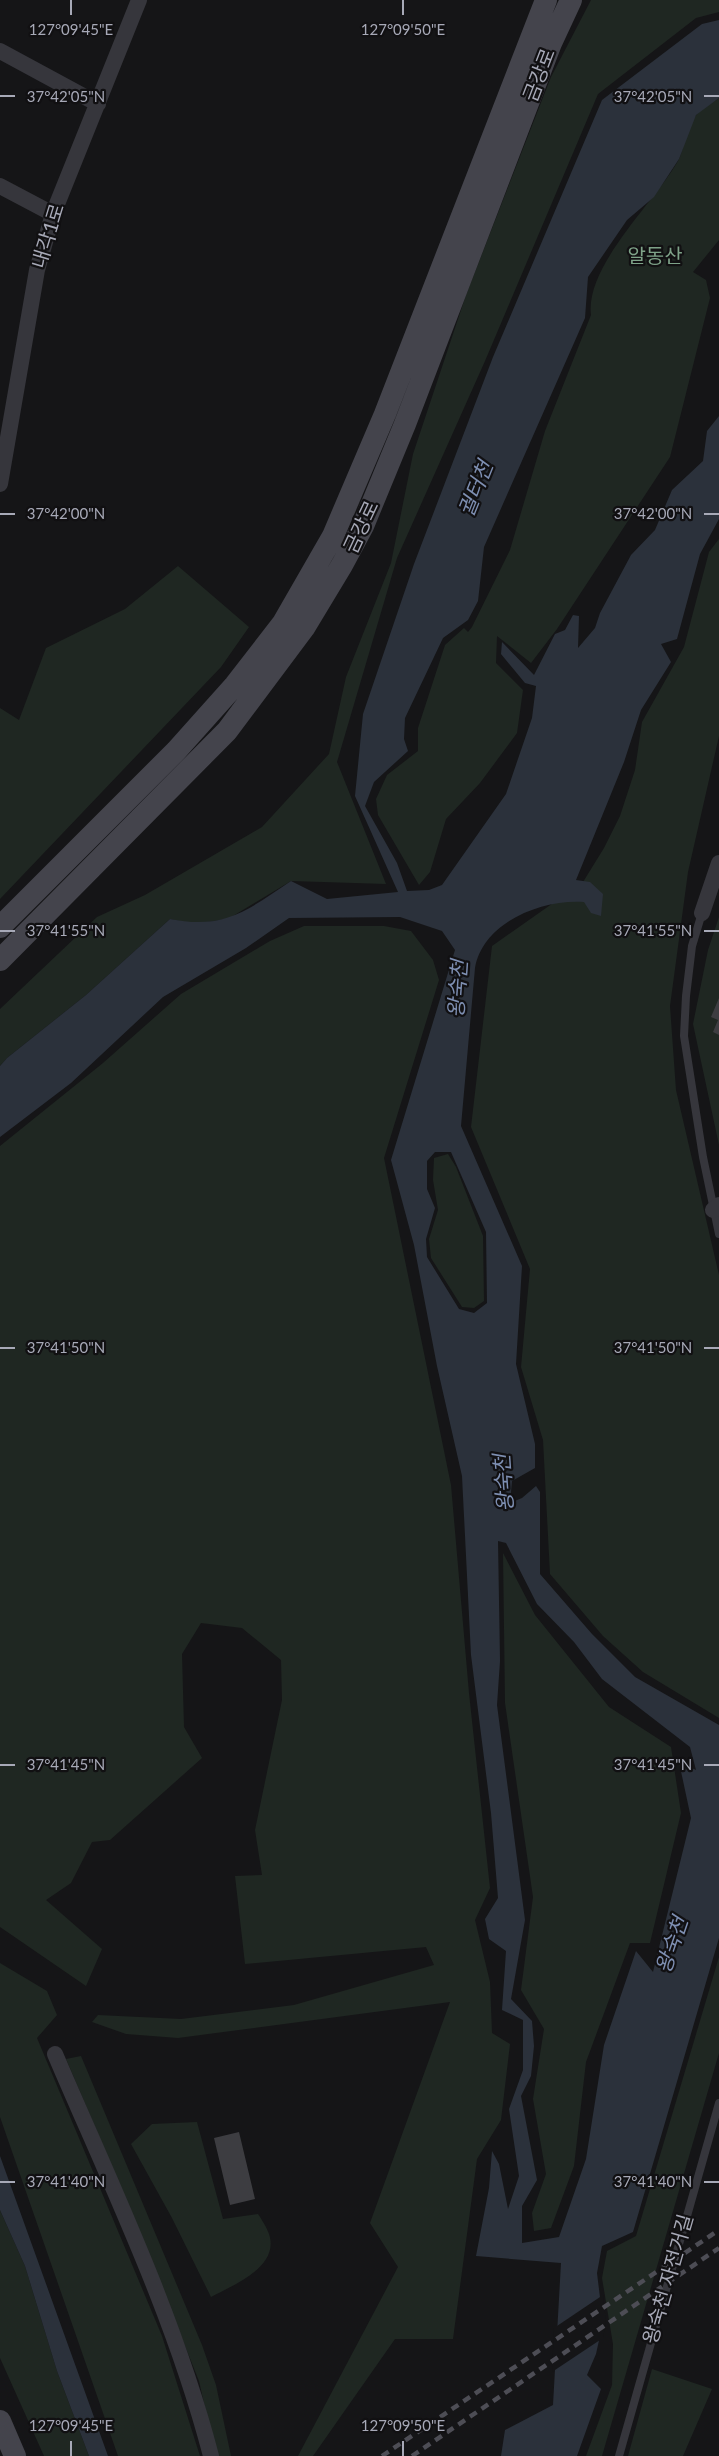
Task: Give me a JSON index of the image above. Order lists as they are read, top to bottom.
{
  "streets": {
    "main road": ["금강로"],
    "street": ["내각1로"],
    "lane": ["왕숙천 자전거길"]
  },
  "water": ["궐터천", "왕숙천"],
  "parks": ["알동산"],
  "coordinates": [
    "127°09'45\"E",
    "127°09'50\"E",
    "37°42'05\"N",
    "37°42'00\"N",
    "37°41'55\"N",
    "37°41'50\"N",
    "37°41'45\"N",
    "37°41'40\"N"
  ]
}
